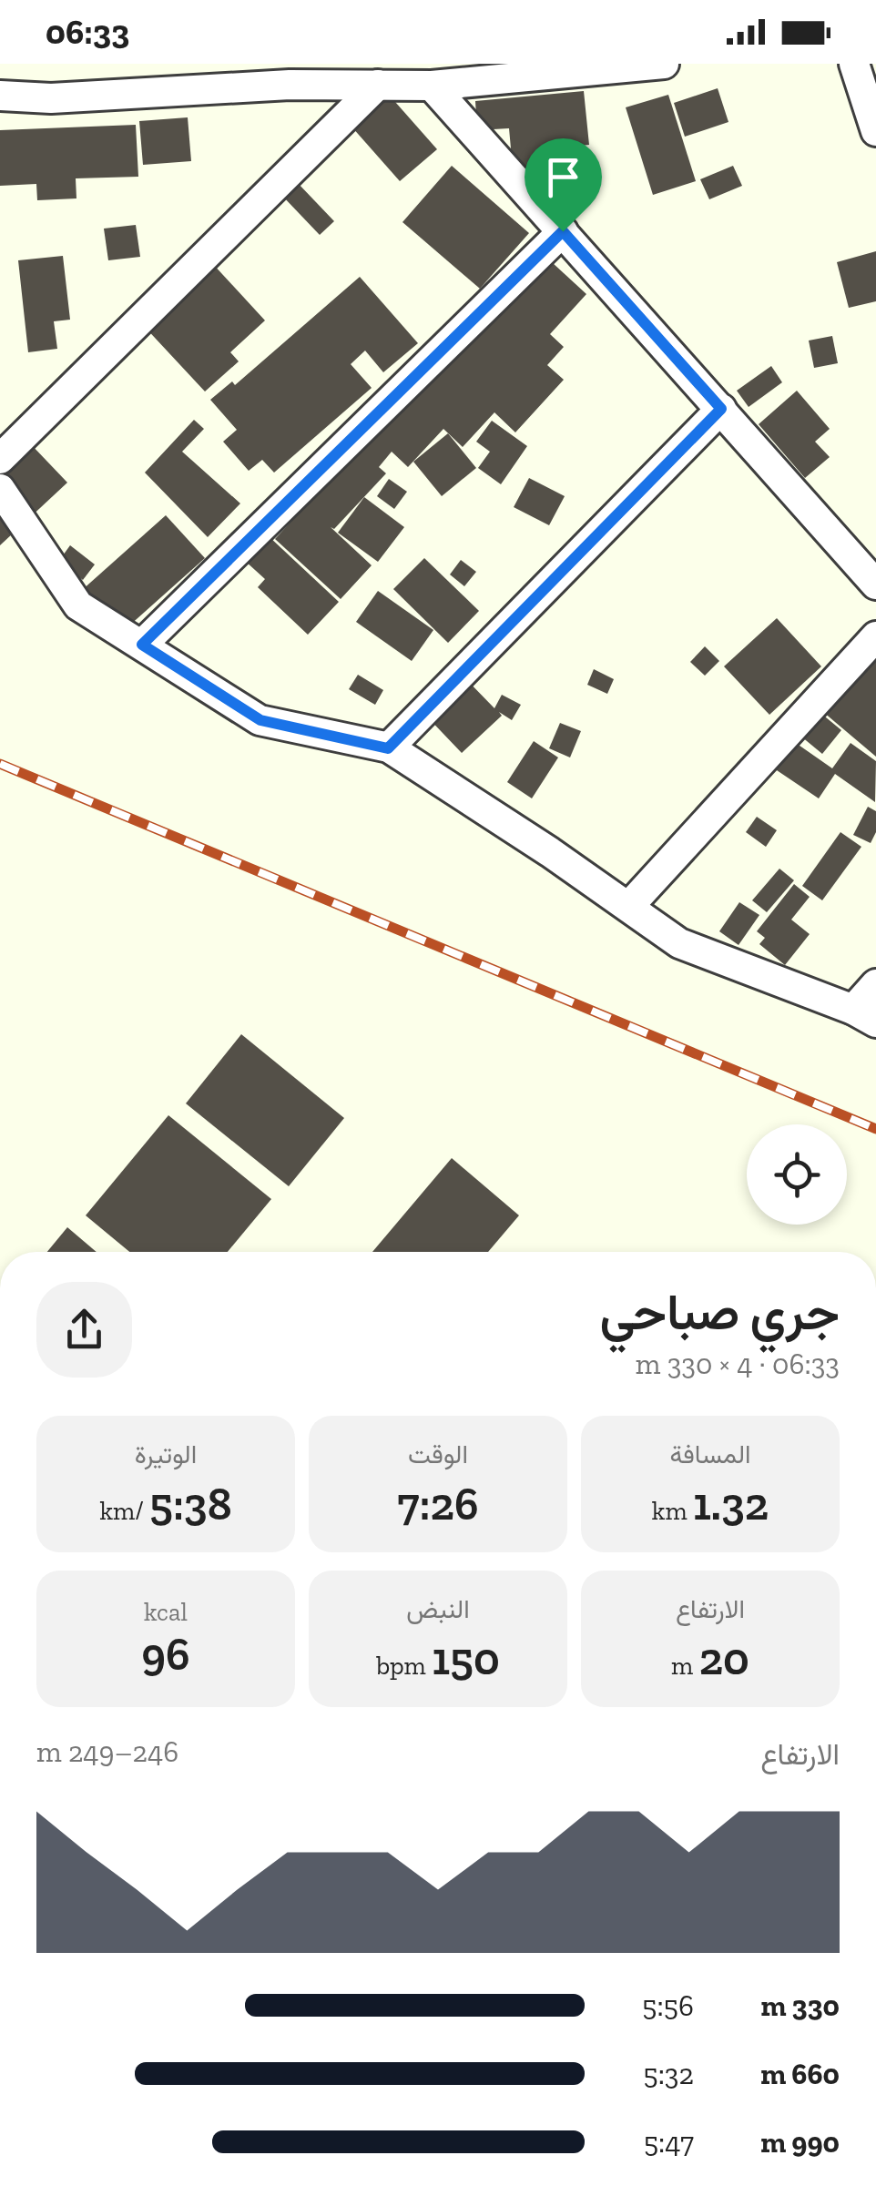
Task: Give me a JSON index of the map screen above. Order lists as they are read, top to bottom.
{
  "page": {
    "status": "06:33",
    "heading": ["جري صباحي", "06:33 · 4 × 330 m"],
    "stats": [
      ["المسافة", "1.32 km"],
      ["الوقت", "7:26"],
      ["الوتيرة", "5:38 /km"],
      ["الارتفاع", "20 m"],
      ["النبض", "150 bpm"],
      ["kcal", "96"]
    ],
    "chart": ["الارتفاع", "246–249 m"],
    "list": [
      {
        "name": "330 m",
        "note": "5:56"
      },
      {
        "name": "660 m",
        "note": "5:32"
      },
      {
        "name": "990 m",
        "note": "5:47"
      }
    ]
  }
}
